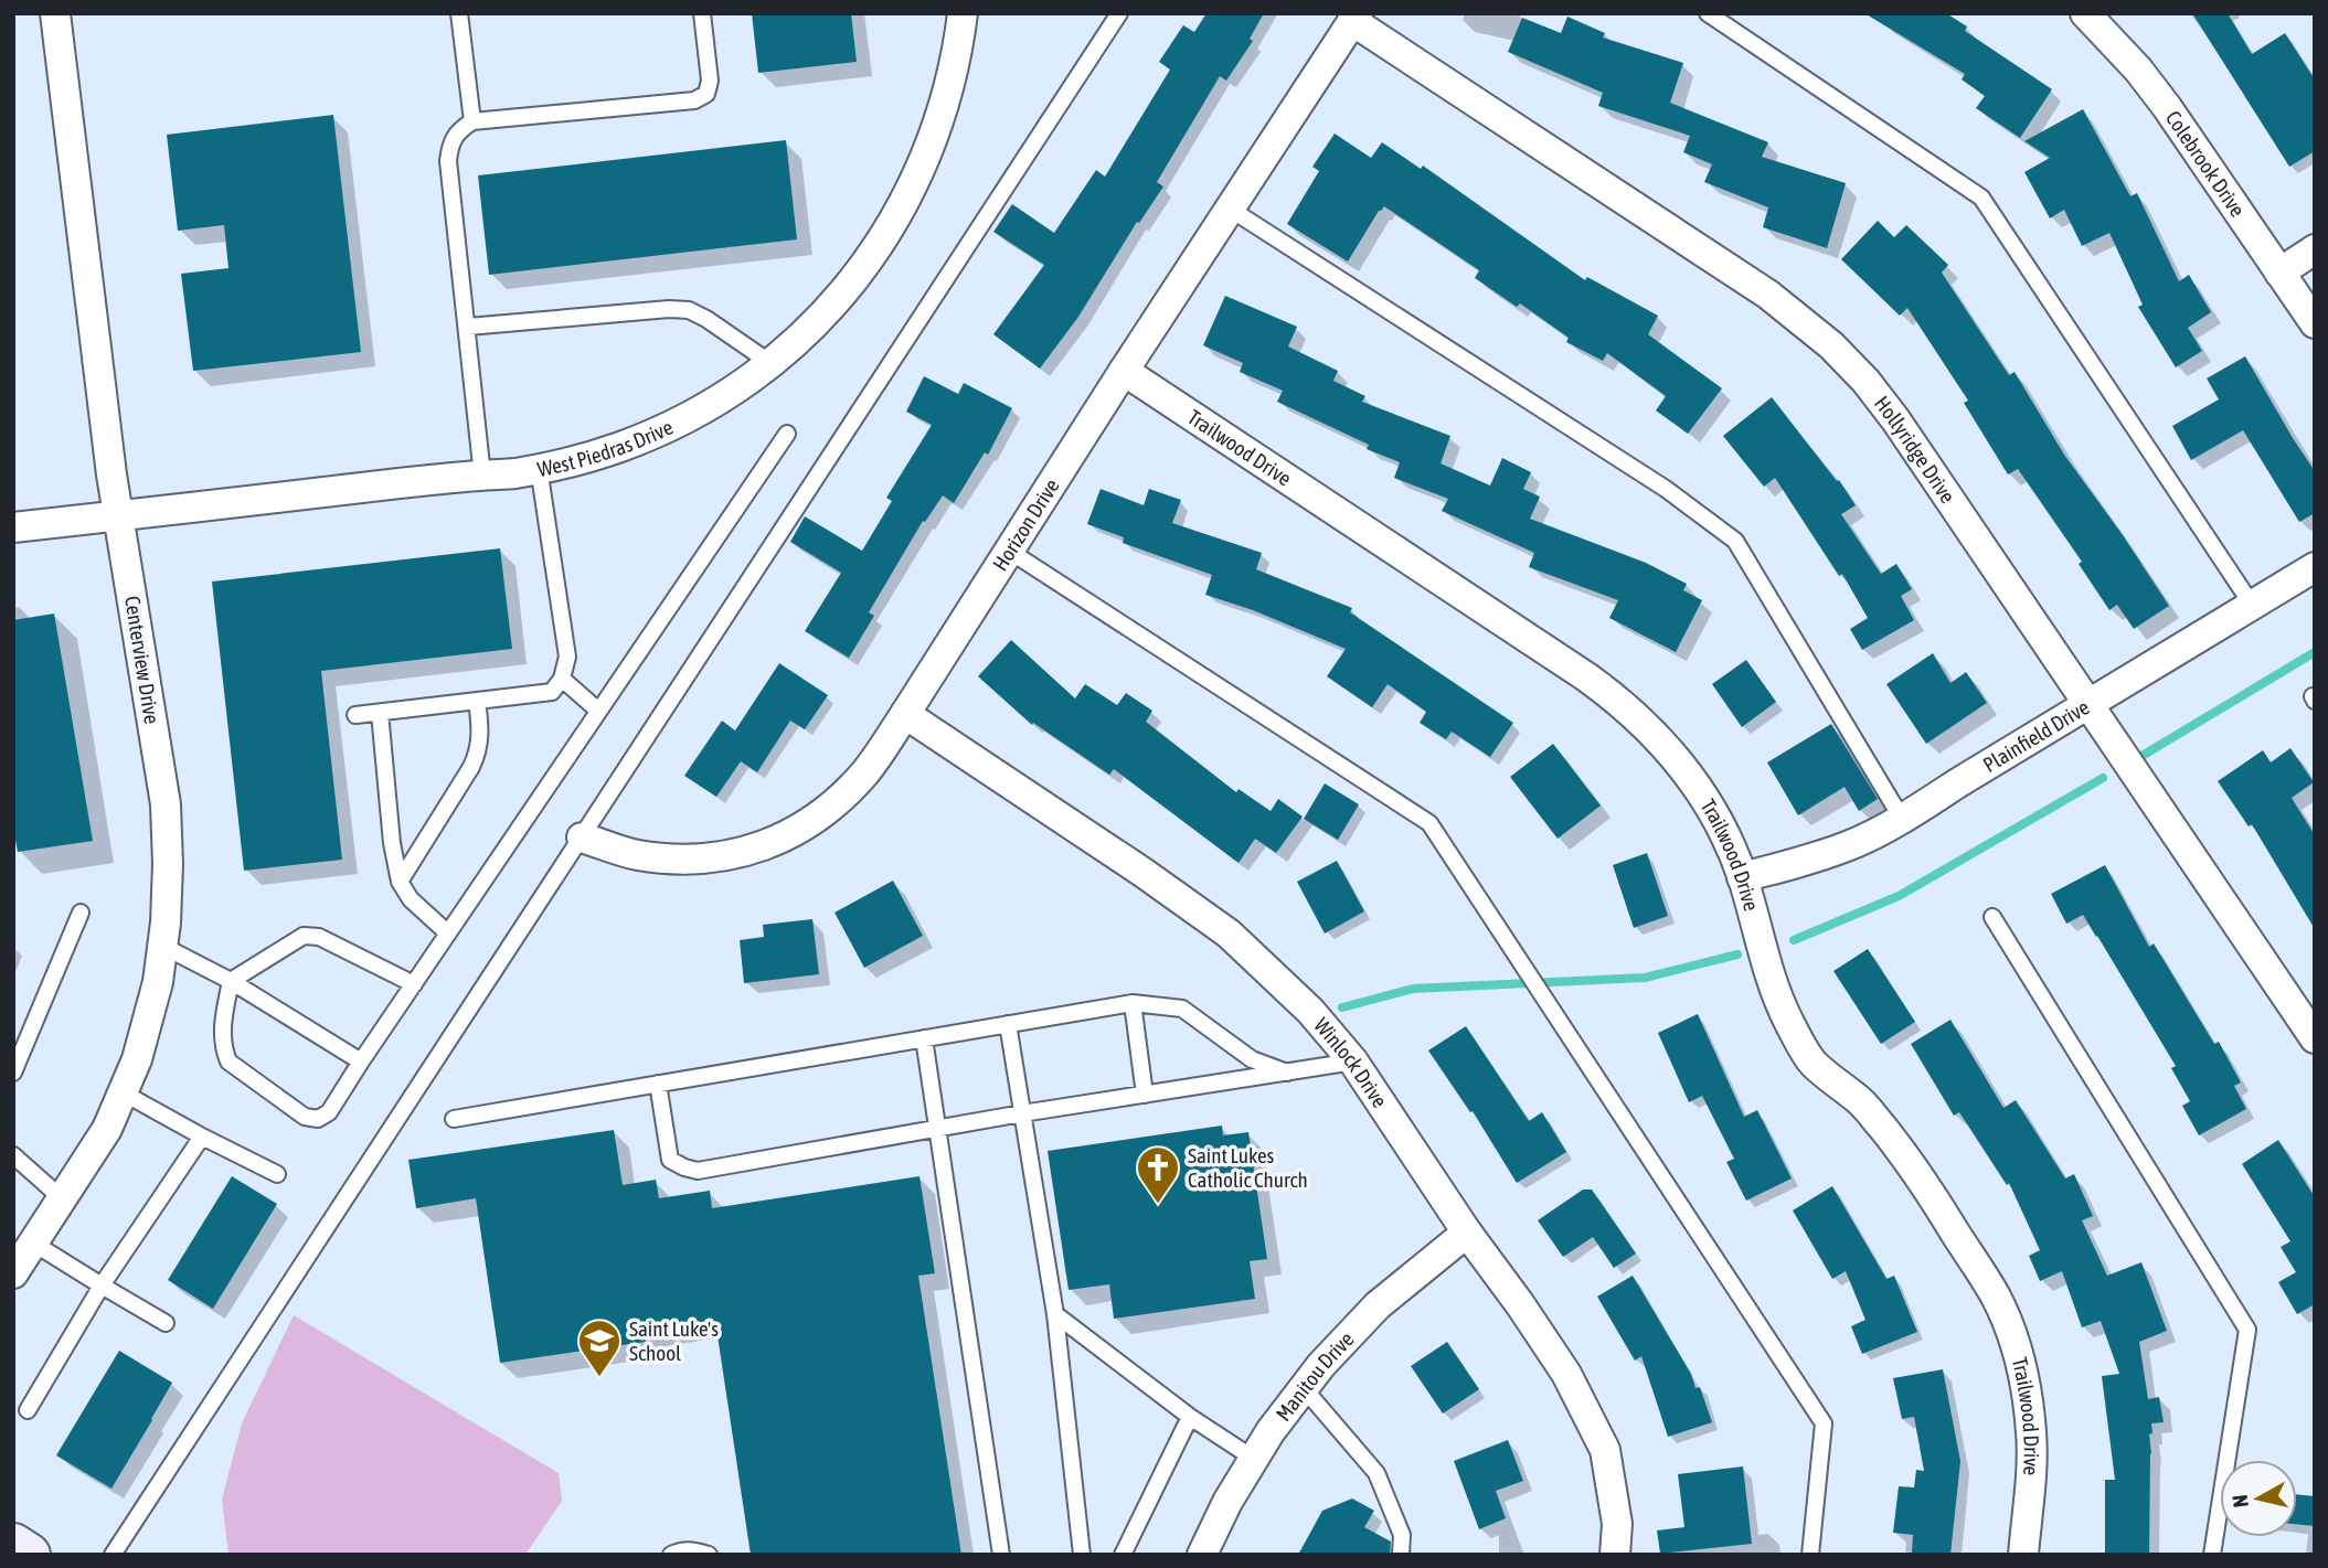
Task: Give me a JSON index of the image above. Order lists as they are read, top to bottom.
{
  "streets": {
    "street": [
      "Colebrook Drive",
      "West Piedras Drive",
      "Trailwood Drive",
      "Hollyridge Drive",
      "Horizon Drive",
      "Centerview Drive",
      "Plainfield Drive",
      "Winlock Drive",
      "Manitou Drive"
    ]
  },
  "crossings": [
    ["West Piedras Drive", "Centerview Drive"],
    ["Trailwood Drive", "Horizon Drive"],
    ["Trailwood Drive", "Plainfield Drive"],
    ["Hollyridge Drive", "Horizon Drive"],
    ["Hollyridge Drive", "Plainfield Drive"],
    ["Horizon Drive", "Winlock Drive"],
    ["Winlock Drive", "Manitou Drive"]
  ],
  "places": {
    "church": ["Saint Lukes Catholic Church"],
    "school or university": ["Saint Luke's School"]
  },
  "north": "left"
}
